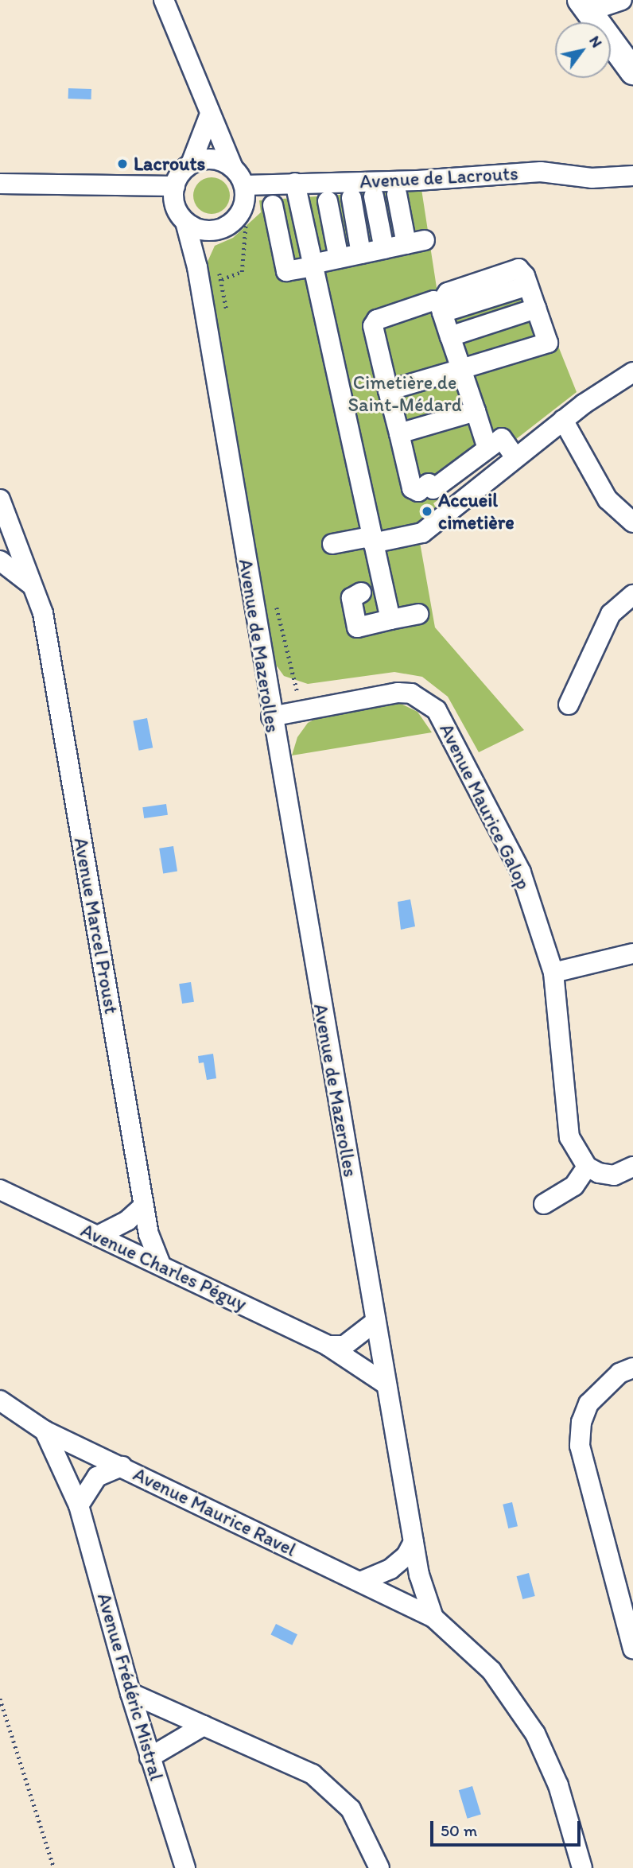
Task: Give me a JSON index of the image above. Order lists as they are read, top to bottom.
{
  "streets": {
    "street": [
      "Avenue de Lacrouts",
      "Avenue de Mazerolles",
      "Avenue Maurice Galop",
      "Avenue Marcel Proust",
      "Avenue Charles Péguy",
      "Avenue Maurice Ravel",
      "Avenue Frédéric Mistral"
    ]
  },
  "crossings": [
    ["Avenue de Lacrouts", "Avenue de Mazerolles"],
    ["Avenue de Mazerolles", "Avenue Maurice Galop"],
    ["Avenue de Mazerolles", "Avenue Charles Péguy"],
    ["Avenue de Mazerolles", "Avenue Maurice Ravel"],
    ["Avenue Marcel Proust", "Avenue Charles Péguy"],
    ["Avenue Maurice Ravel", "Avenue Frédéric Mistral"]
  ],
  "parks": ["Cimetière de Saint-Médard"],
  "places": ["Lacrouts", "Accueil cimetière"],
  "scale_bar": "50 m",
  "north": "top right"
}
